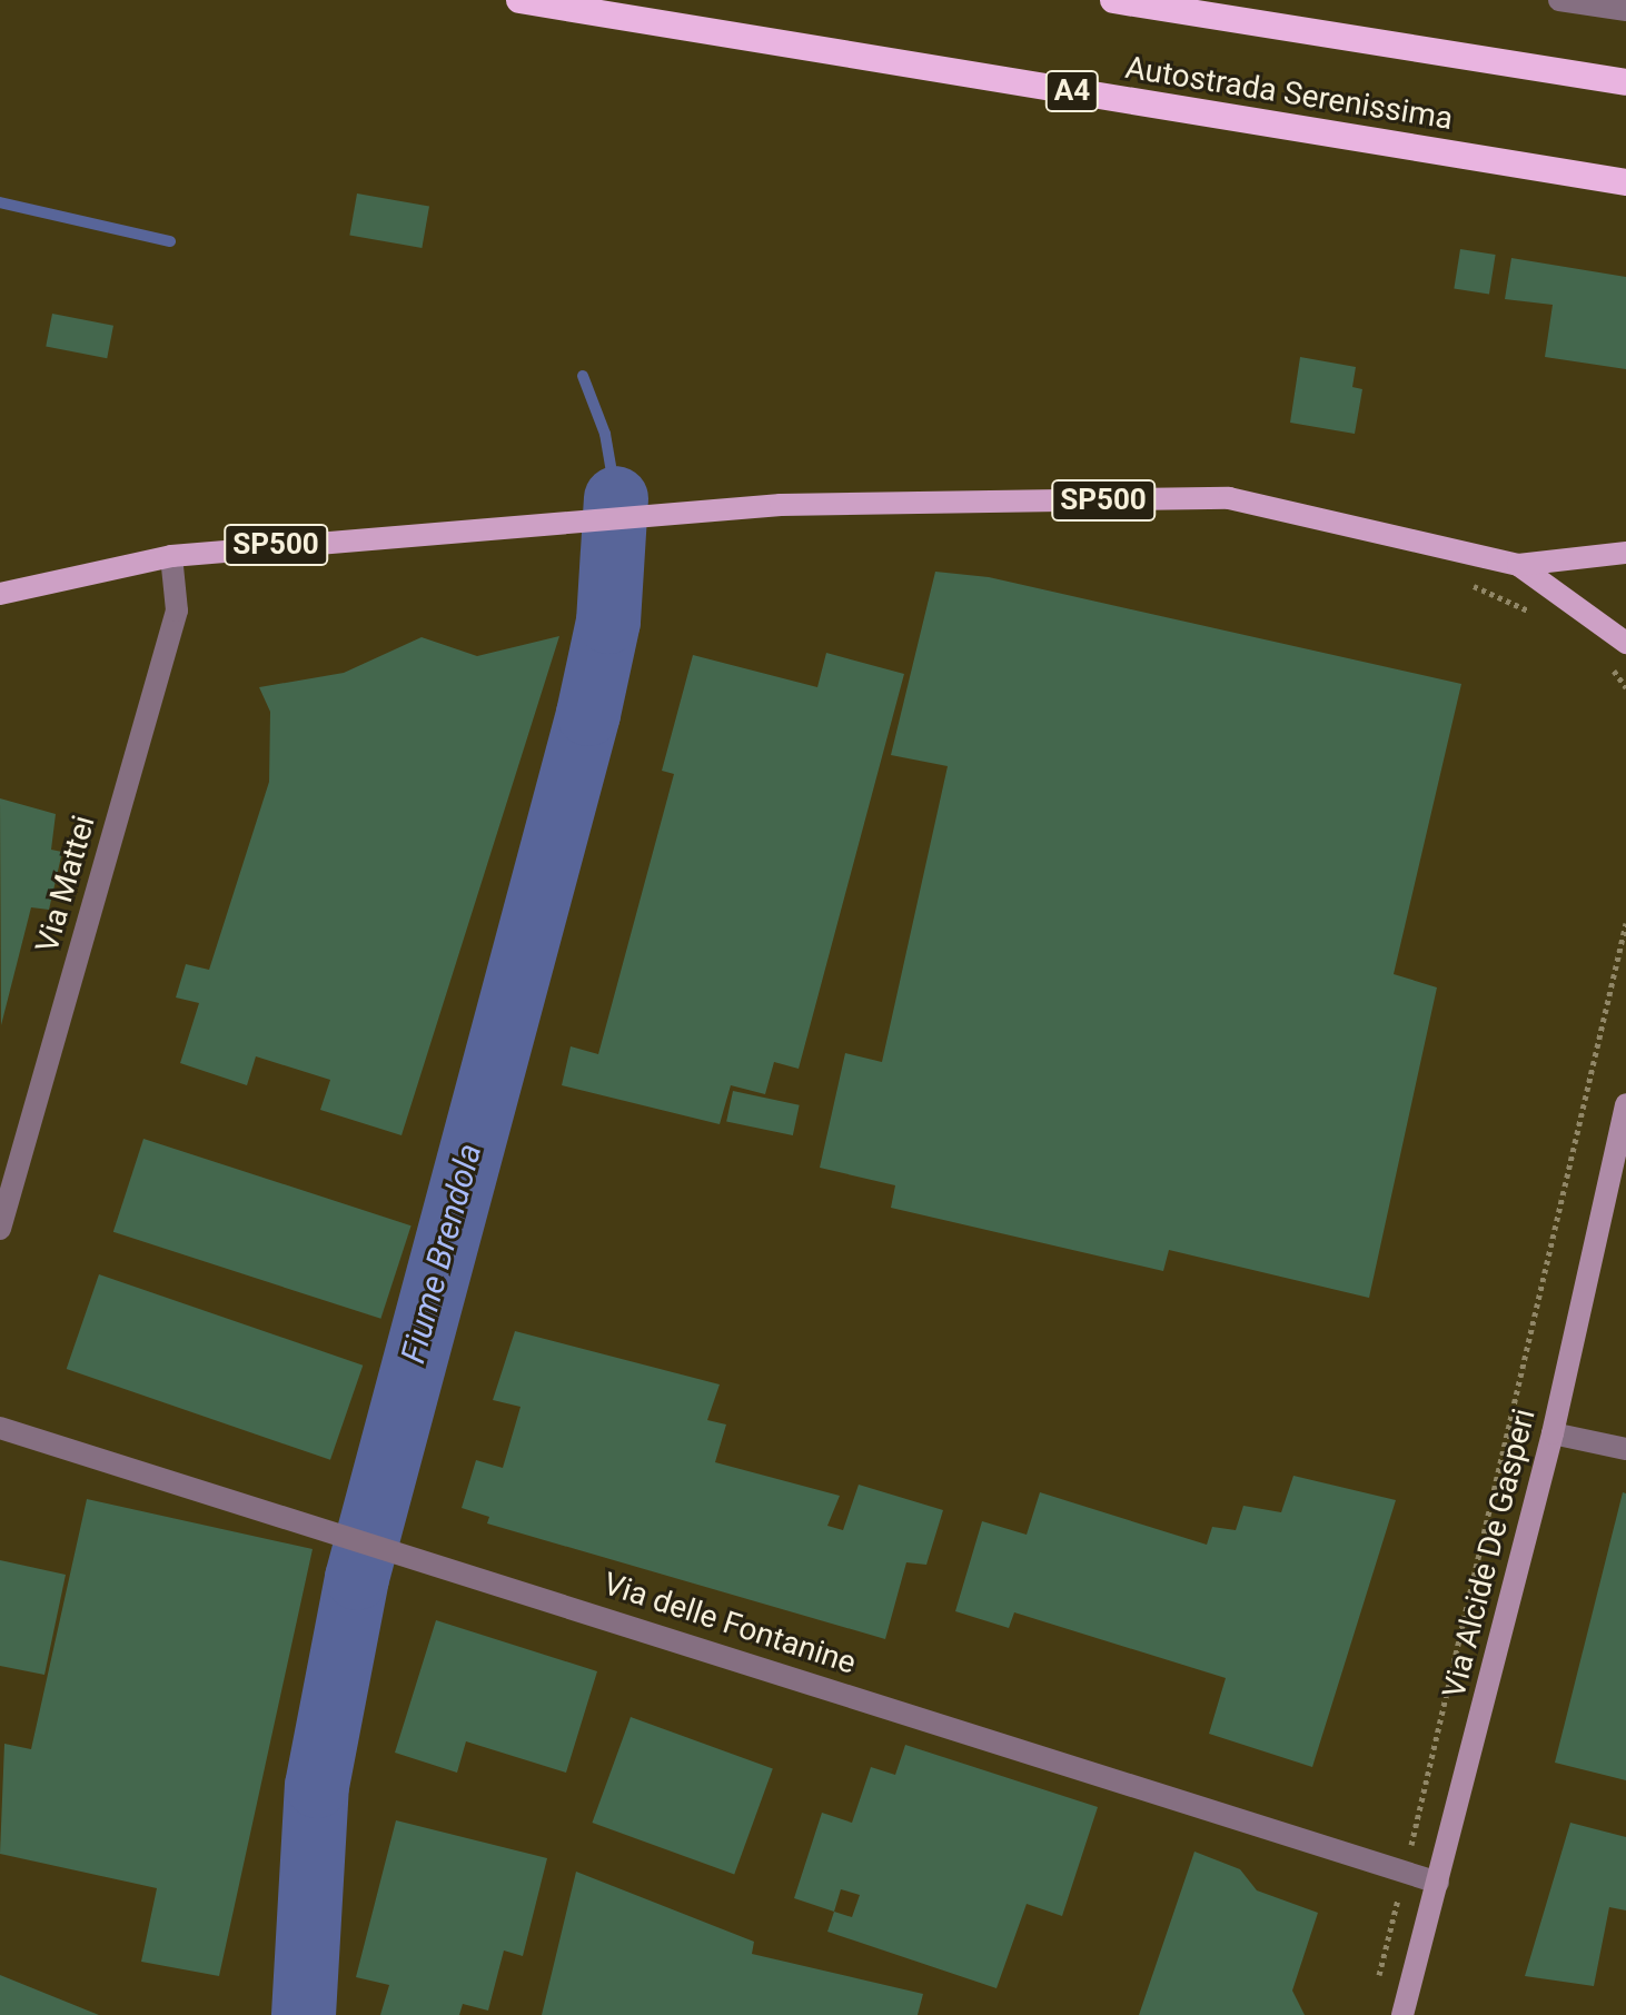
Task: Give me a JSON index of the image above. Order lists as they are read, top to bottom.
{
  "streets": {
    "highway": ["A4", "Autostrada Serenissima"],
    "main road": ["SP500", "Via Alcide De Gasperi"],
    "street": ["Via Mattei", "Via delle Fontanine"]
  },
  "crossings": [
    ["SP500", "Via Mattei"],
    ["Via Alcide De Gasperi", "Via delle Fontanine"]
  ],
  "water": ["Fiume Brendola"]
}
